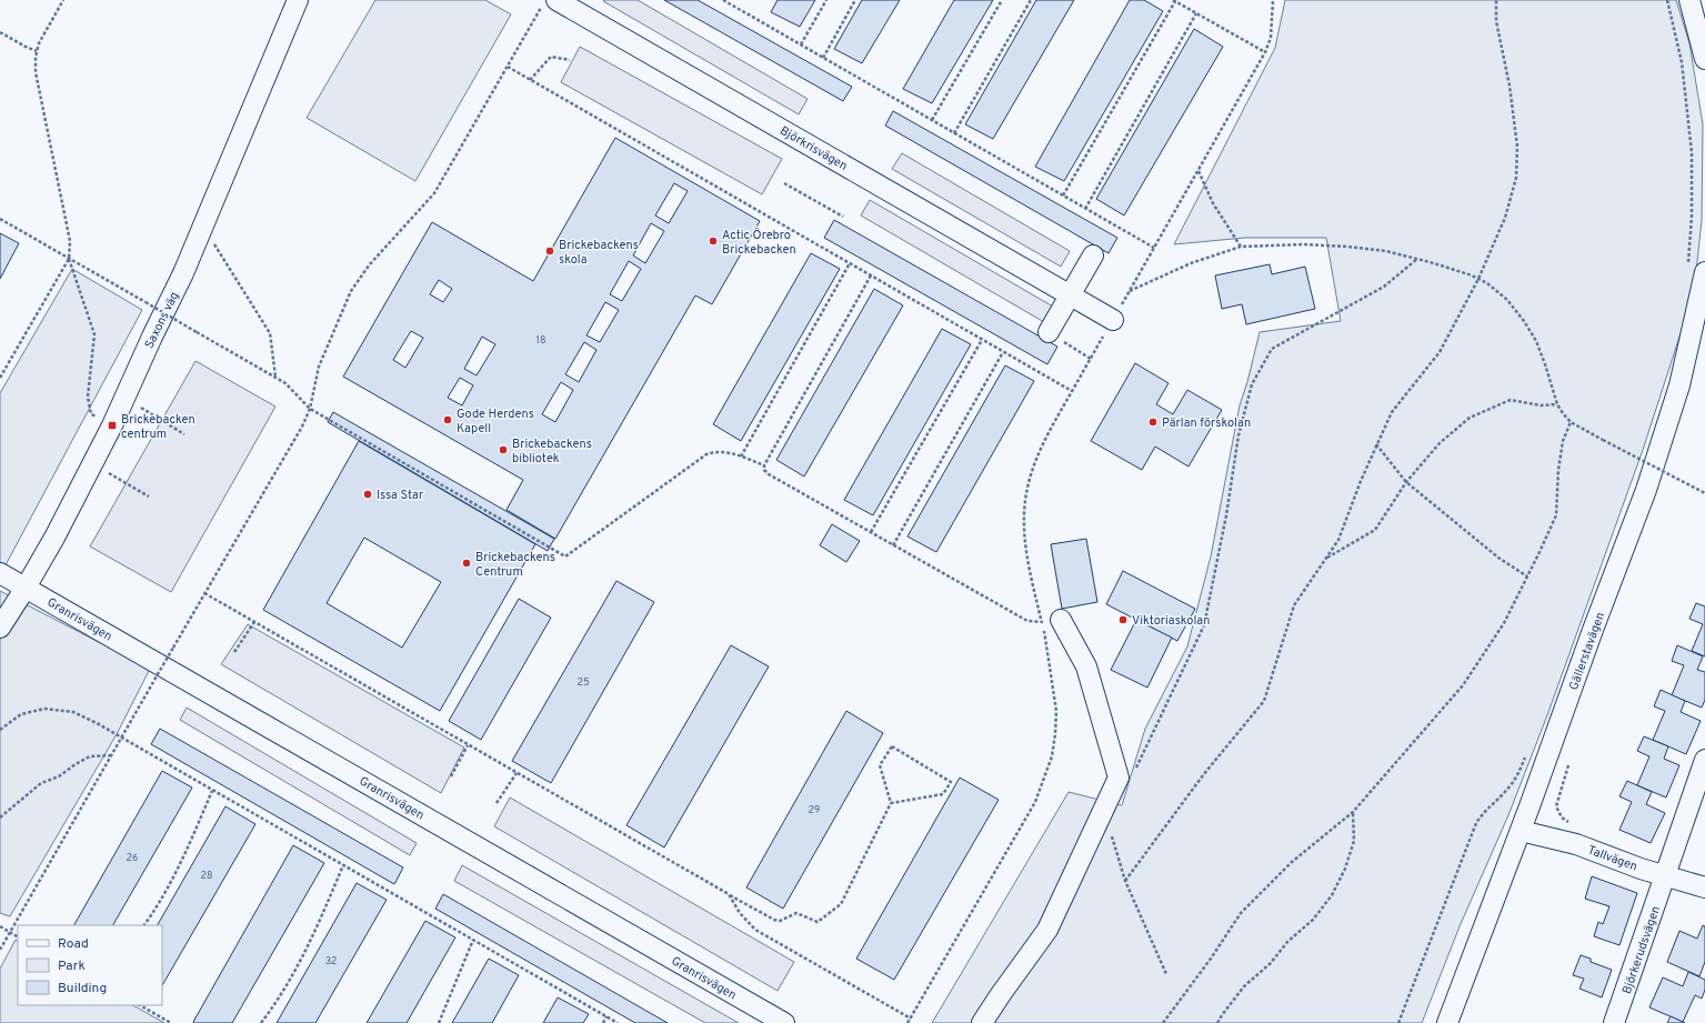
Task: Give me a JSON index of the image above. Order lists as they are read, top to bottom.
{
  "streets": {
    "street": [
      "Björkrisvägen",
      "Saxons väg",
      "Granrisvägen",
      "Gällerstavägen",
      "Tallvägen",
      "Björkerudsvägen"
    ]
  },
  "crossings": [
    ["Saxons väg", "Granrisvägen"],
    ["Gällerstavägen", "Tallvägen"],
    ["Tallvägen", "Björkerudsvägen"]
  ],
  "places": {
    "other": [
      "Actic Örebro Brickebacken",
      "Brickebackens skola",
      "Gode Herdens Kapell",
      "Pärlan förskolan",
      "Brickebackens bibliotek",
      "Issa Star",
      "Brickebackens Centrum",
      "Viktoriaskolan"
    ],
    "transit": ["Brickebacken centrum"]
  },
  "house_numbers": [
    "18",
    "25",
    "29",
    "26",
    "28",
    "32"
  ],
  "legend": ["Road", "Park", "Building"]
}
